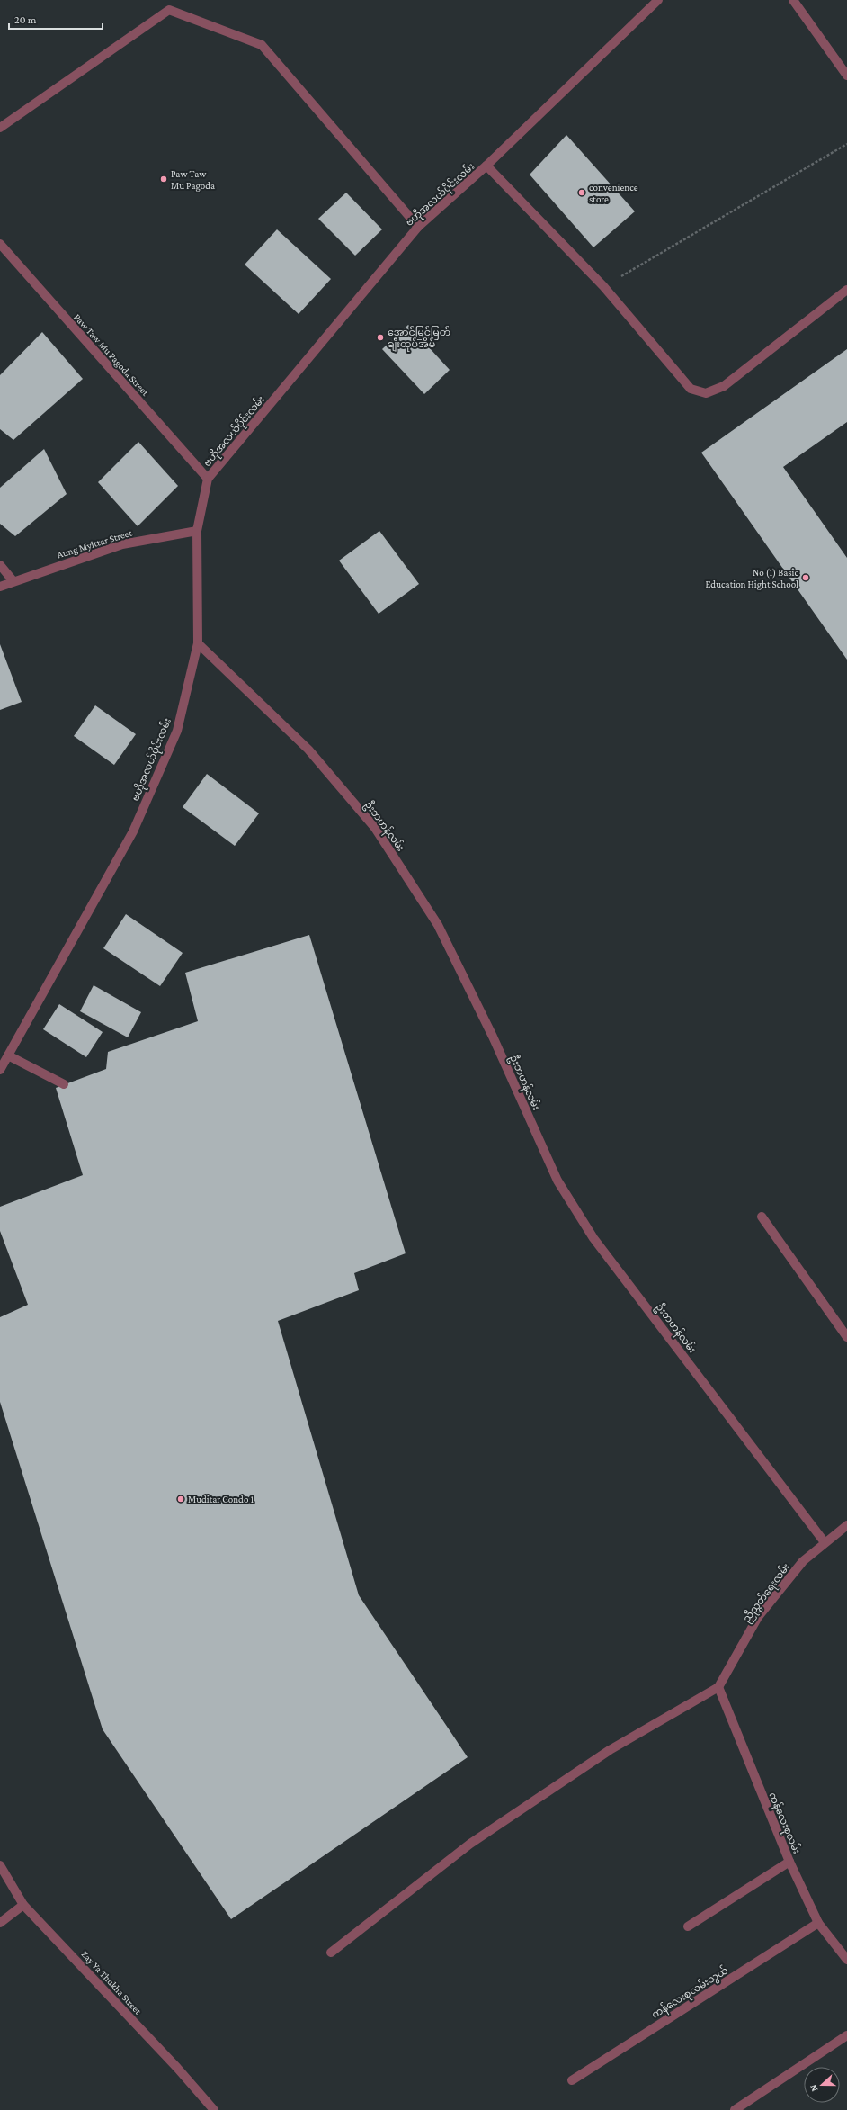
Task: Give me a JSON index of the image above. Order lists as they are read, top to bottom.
{
  "streets": {
    "street": [
      "ဗဟိုအလယ်ပိုင်းလမ်း",
      "Paw Taw Mu Pagoda Street",
      "Aung Myittar Street",
      "ဦးဘဟန်လမ်း",
      "ညီညွှတ်ရေးလမ်း",
      "ကန်လေးစုလမ်း",
      "Zay Ya Thukha Street",
      "ကန်လေးစုလမ်းသွယ်"
    ]
  },
  "crossings": [
    ["ဗဟိုအလယ်ပိုင်းလမ်း", "Paw Taw Mu Pagoda Street"],
    ["ဗဟိုအလယ်ပိုင်းလမ်း", "Aung Myittar Street"],
    ["ဗဟိုအလယ်ပိုင်းလမ်း", "ဦးဘဟန်လမ်း"],
    ["ဦးဘဟန်လမ်း", "ညီညွှတ်ရေးလမ်း"],
    ["ညီညွှတ်ရေးလမ်း", "ကန်လေးစုလမ်း"],
    ["ကန်လေးစုလမ်း", "ကန်လေးစုလမ်းသွယ်"]
  ],
  "places": [
    "Paw Taw Mu Pagoda",
    "convenience store",
    "အောင်မြင့်မြတ် ချီးထုပ်အိမ်",
    "No (1) Basic Education Hight School",
    "Muditar Condo 1"
  ],
  "scale_bar": "20 m",
  "north": "left"
}
